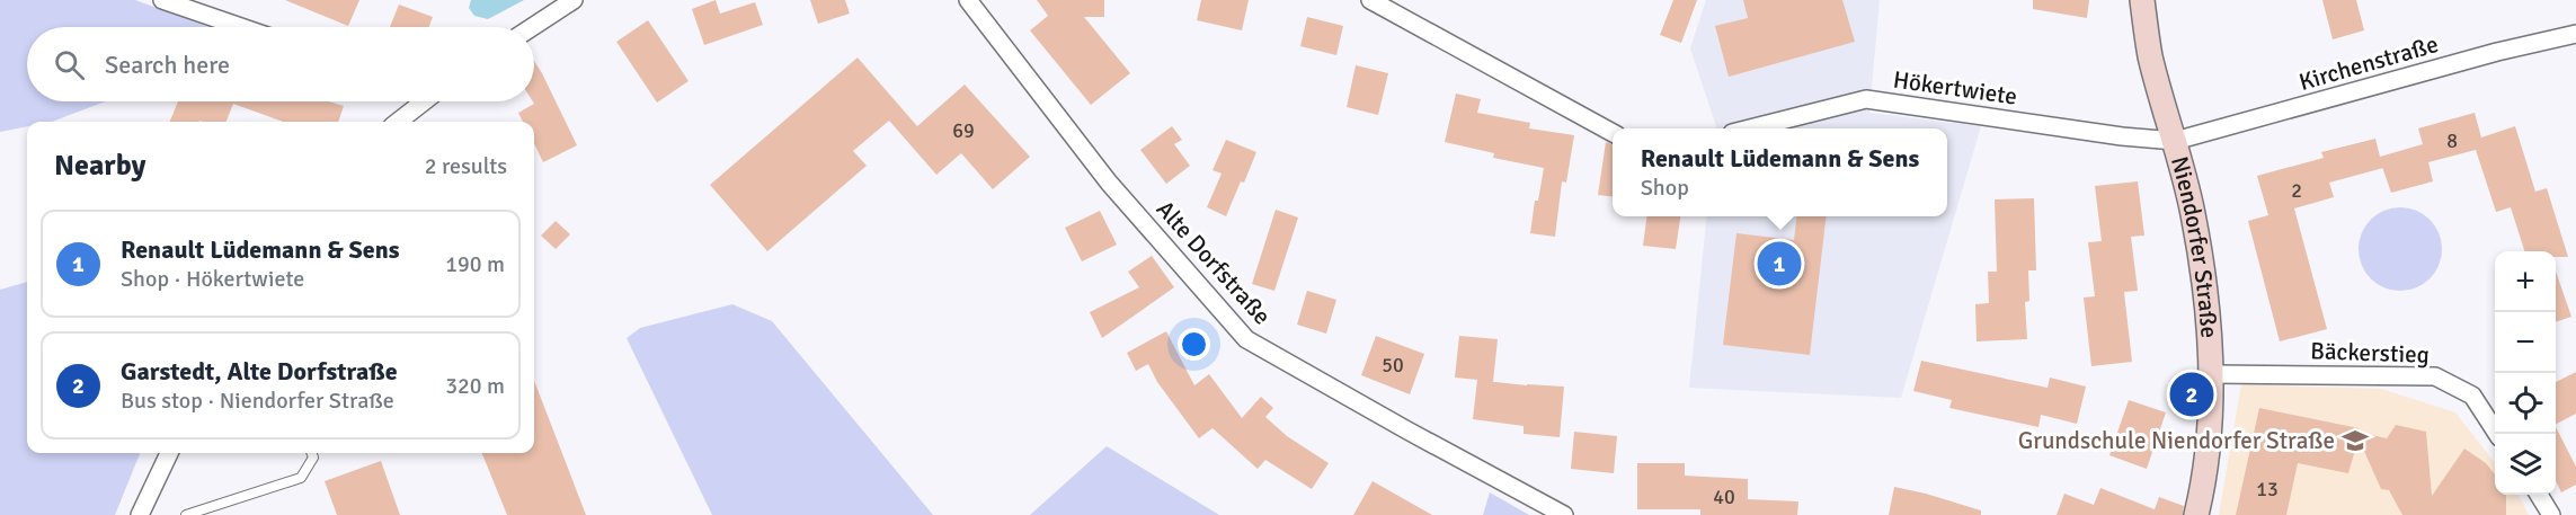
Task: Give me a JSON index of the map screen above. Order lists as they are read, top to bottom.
{
  "streets": {
    "main road": ["Niendorfer Straße"],
    "street": [
      "Kirchenstraße",
      "Hökertwiete",
      "Alte Dorfstraße",
      "Bäckerstieg"
    ]
  },
  "crossings": [
    ["Kirchenstraße", "Hökertwiete"],
    ["Kirchenstraße", "Niendorfer Straße"],
    ["Hökertwiete", "Niendorfer Straße"],
    ["Niendorfer Straße", "Bäckerstieg"]
  ],
  "places": {
    "school or university": ["Grundschule Niendorfer Straße"]
  },
  "house_numbers": [
    "69",
    "8",
    "2",
    "50",
    "13",
    "40"
  ],
  "page": {
    "search": "Search here",
    "heading": ["Nearby", "2 results"],
    "popup": ["Renault Lüdemann & Sens", "Shop"],
    "list": [
      {
        "mark": "1",
        "name": "Renault Lüdemann & Sens",
        "note": "Shop · Hökertwiete",
        "value": "190 m"
      },
      {
        "mark": "2",
        "name": "Garstedt, Alte Dorfstraße",
        "note": "Bus stop · Niendorfer Straße",
        "value": "320 m"
      }
    ],
    "pins": ["1", "2"],
    "map_buttons": ["+", "−"]
  }
}
